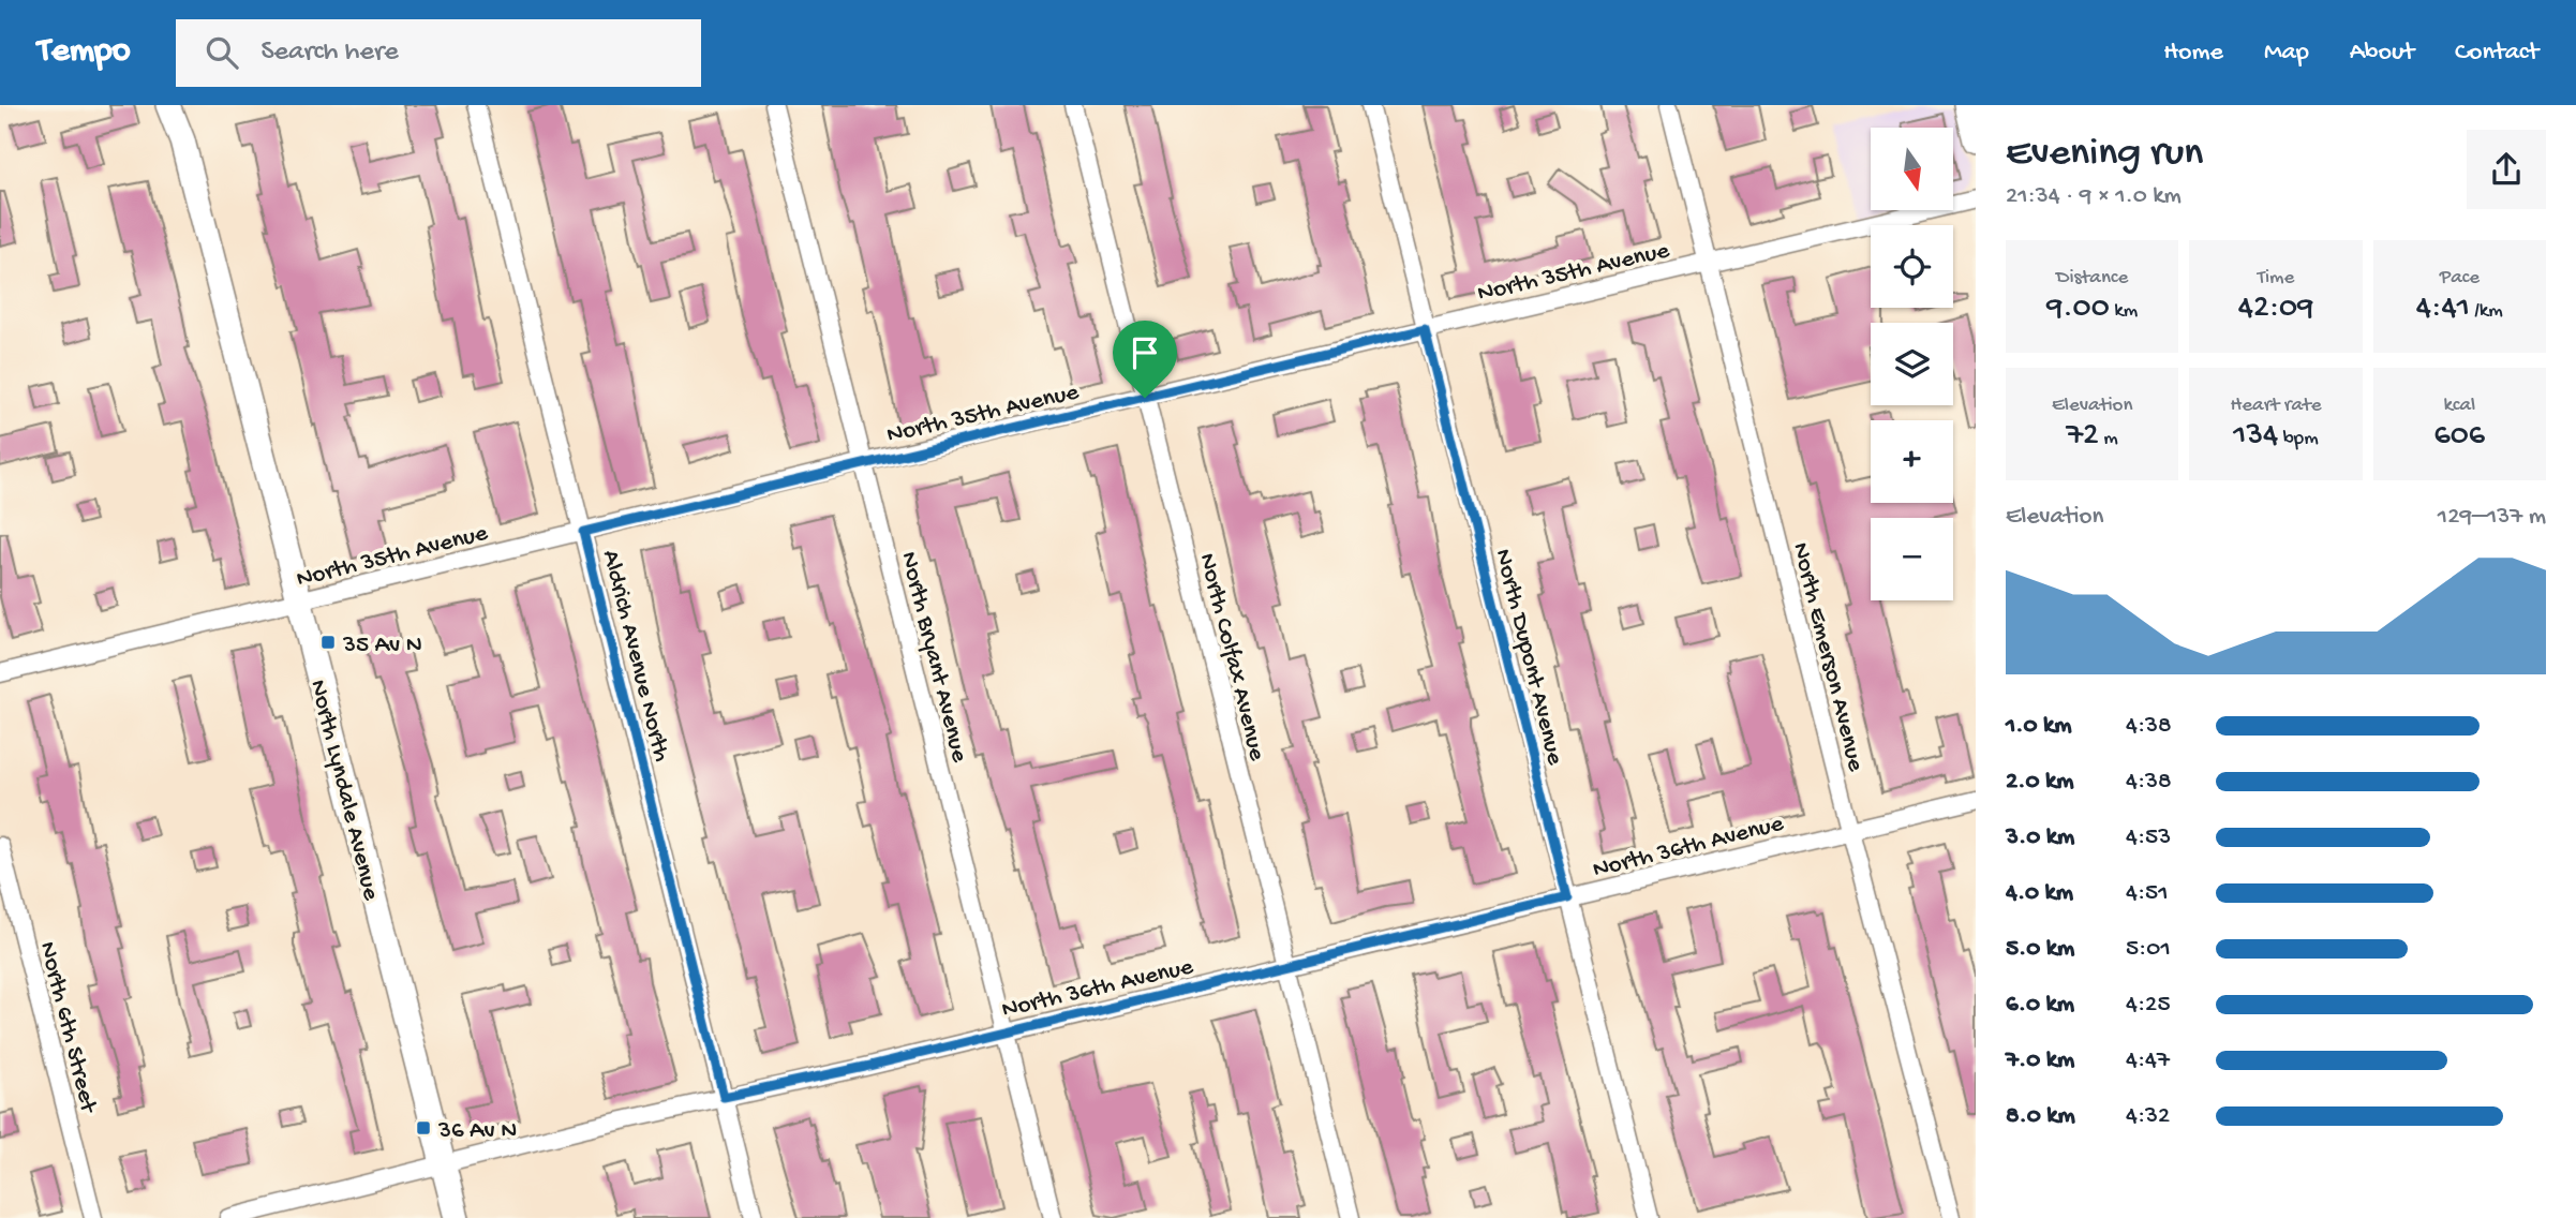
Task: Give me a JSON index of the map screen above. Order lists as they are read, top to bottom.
{
  "streets": {
    "street": [
      "North 35th Avenue",
      "Aldrich Avenue North",
      "North Bryant Avenue",
      "North Colfax Avenue",
      "North Dupont Avenue",
      "North Emerson Avenue",
      "North Lyndale Avenue",
      "North 36th Avenue",
      "North 6th Street"
    ]
  },
  "crossings": [
    ["North 35th Avenue", "Aldrich Avenue North"],
    ["North 35th Avenue", "North Bryant Avenue"],
    ["North 35th Avenue", "North Colfax Avenue"],
    ["North 35th Avenue", "North Dupont Avenue"],
    ["North 35th Avenue", "North Emerson Avenue"],
    ["North 35th Avenue", "North Lyndale Avenue"],
    ["Aldrich Avenue North", "North 36th Avenue"],
    ["North Bryant Avenue", "North 36th Avenue"],
    ["North Colfax Avenue", "North 36th Avenue"],
    ["North Dupont Avenue", "North 36th Avenue"],
    ["North Emerson Avenue", "North 36th Avenue"],
    ["North Lyndale Avenue", "North 36th Avenue"]
  ],
  "places": {
    "transit": ["35 Av N", "36 Av N"]
  },
  "north": "bottom",
  "page": {
    "header": "Tempo",
    "search": "Search here",
    "nav": [
      "Home",
      "Map",
      "About",
      "Contact"
    ],
    "heading": ["Evening run", "21:34 · 9 × 1.0 km"],
    "map_buttons": ["+", "−"],
    "stats": [
      ["Distance", "9.00 km"],
      ["Time", "42:09"],
      ["Pace", "4:41 /km"],
      ["Elevation", "72 m"],
      ["Heart rate", "134 bpm"],
      ["kcal", "606"]
    ],
    "chart": ["Elevation", "129–137 m"],
    "list": [
      {
        "name": "1.0 km",
        "note": "4:38"
      },
      {
        "name": "2.0 km",
        "note": "4:38"
      },
      {
        "name": "3.0 km",
        "note": "4:53"
      },
      {
        "name": "4.0 km",
        "note": "4:51"
      },
      {
        "name": "5.0 km",
        "note": "5:01"
      },
      {
        "name": "6.0 km",
        "note": "4:25"
      },
      {
        "name": "7.0 km",
        "note": "4:47"
      },
      {
        "name": "8.0 km",
        "note": "4:32"
      }
    ]
  }
}
